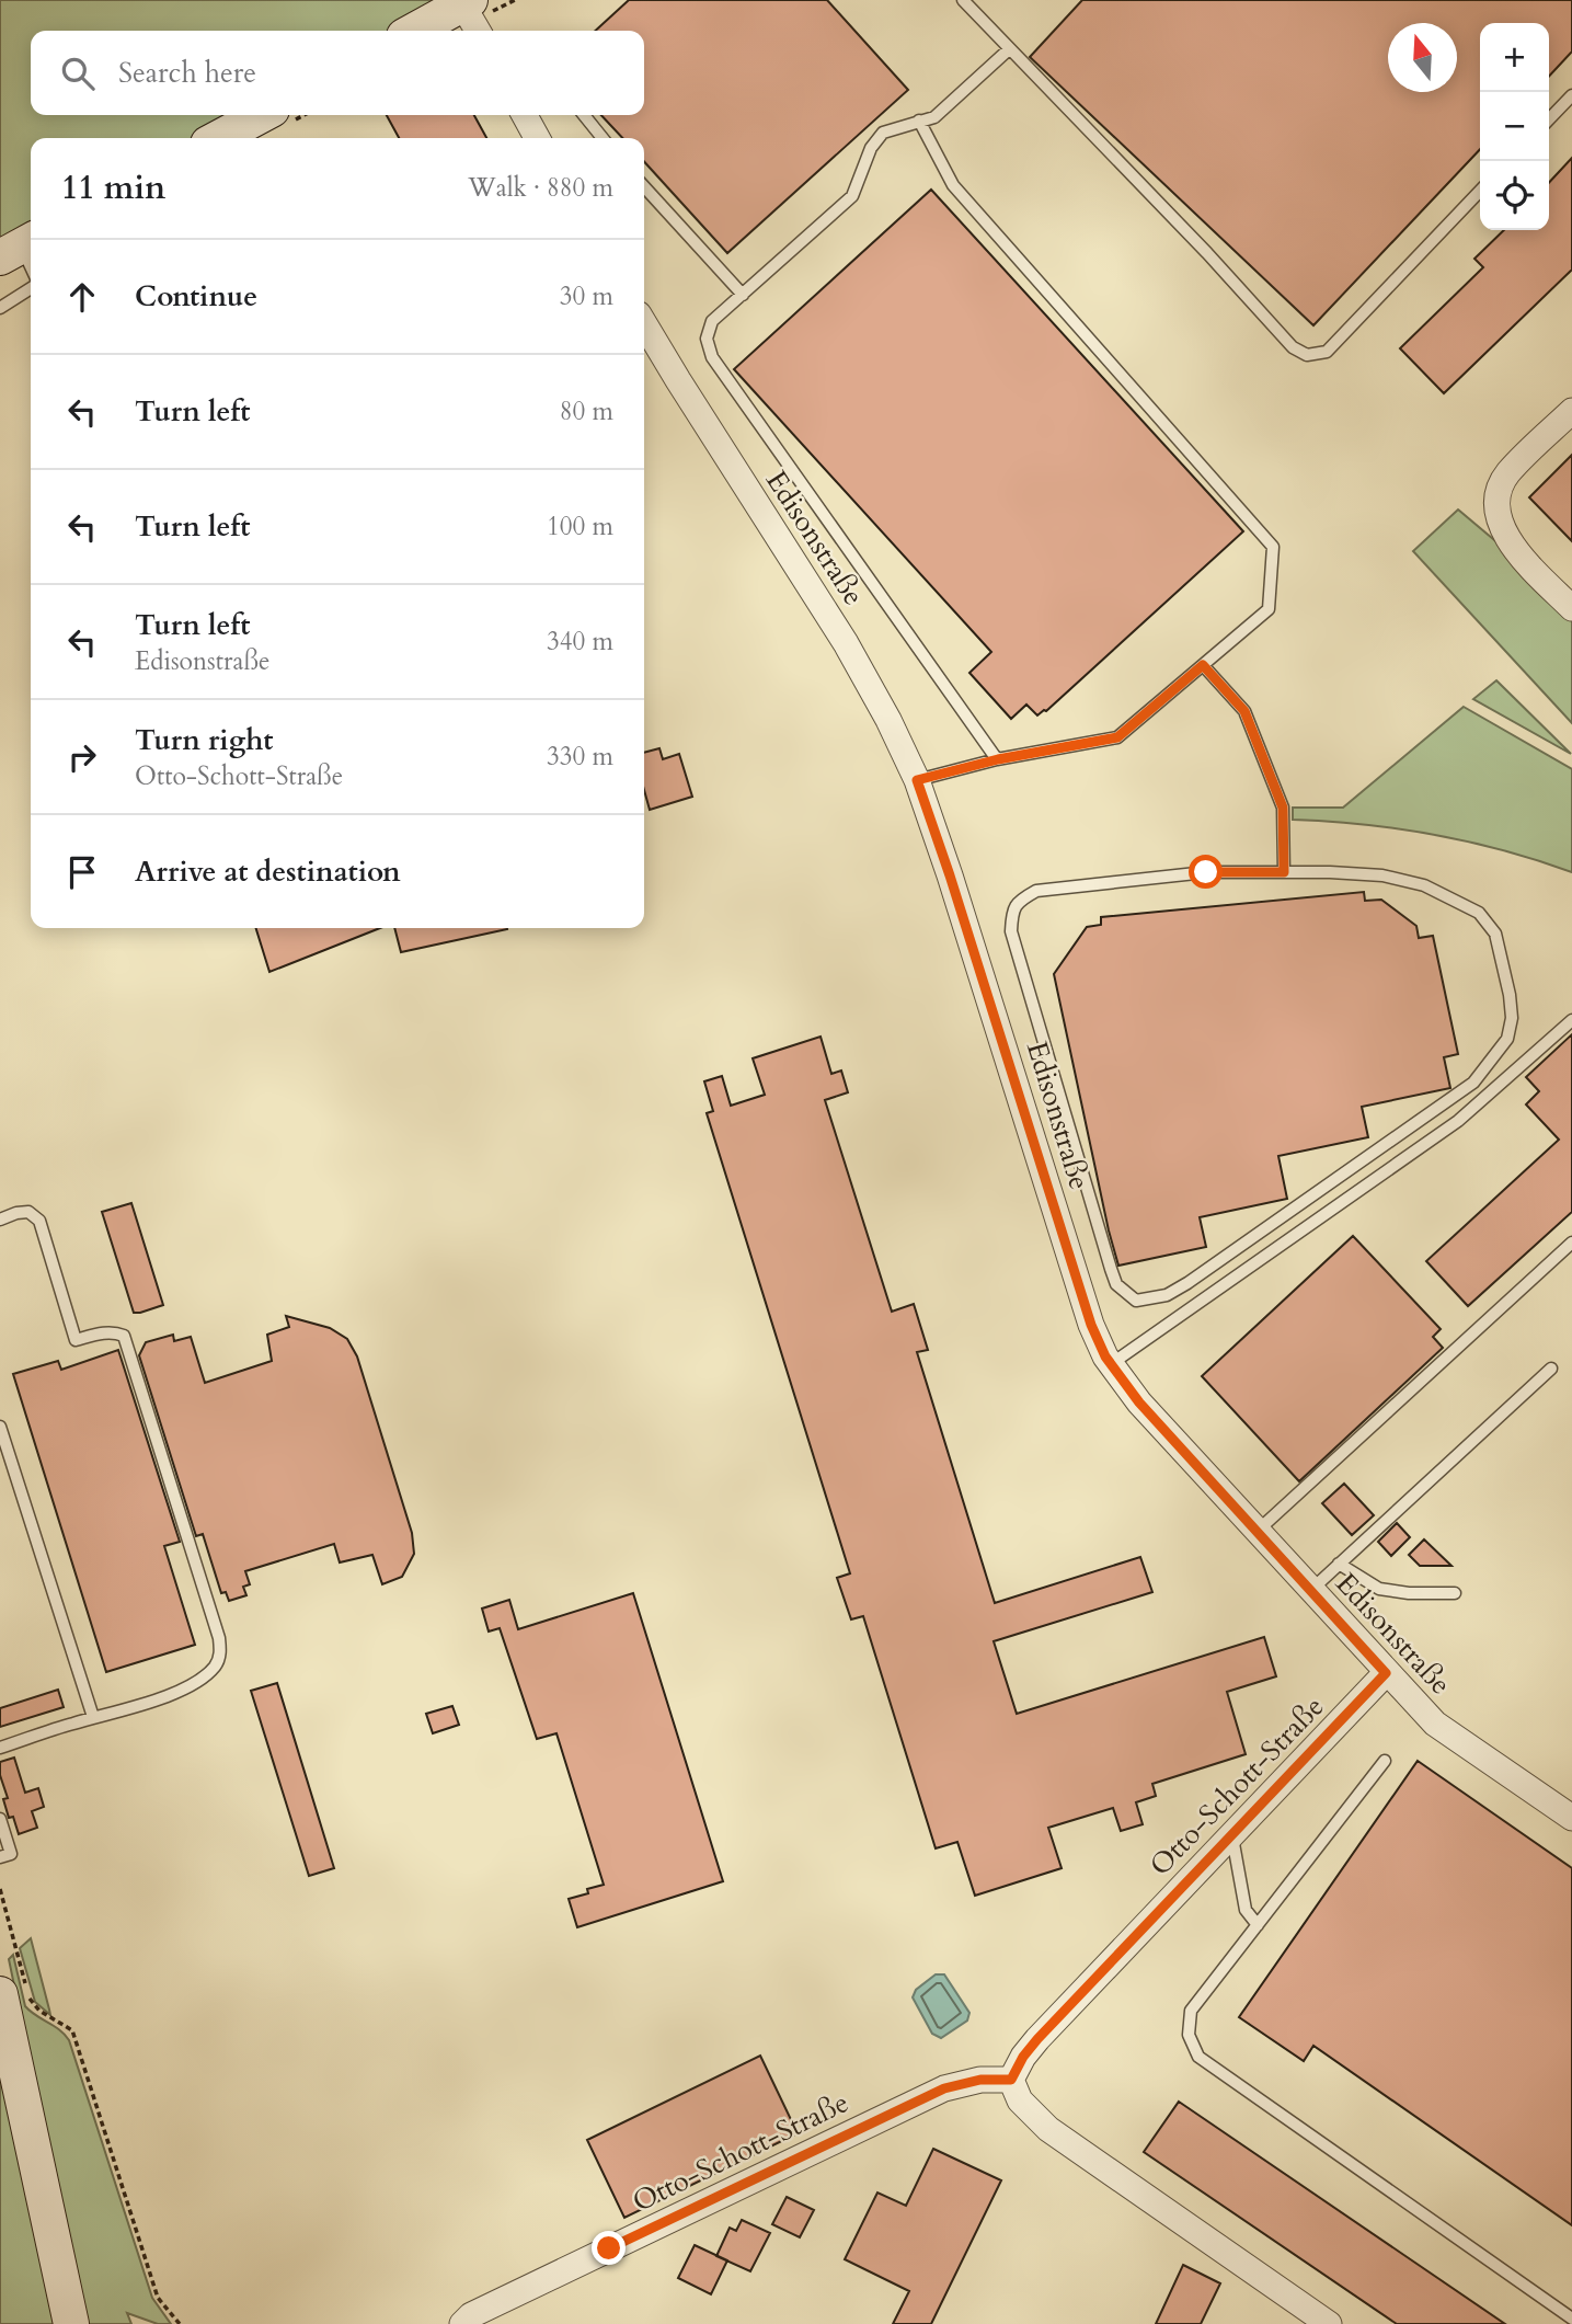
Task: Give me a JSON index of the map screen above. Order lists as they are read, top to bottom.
{
  "streets": {
    "street": ["Edisonstraße", "Otto-Schott-Straße"]
  },
  "crossings": [
    ["Edisonstraße", "Otto-Schott-Straße"]
  ],
  "north": "top",
  "page": {
    "map_buttons": ["+", "−"],
    "search": "Search here",
    "heading": ["11 min", "Walk · 880 m"],
    "list": [
      ["Continue", "30 m"],
      ["Turn left", "80 m"],
      ["Turn left", "100 m"],
      ["Turn left", "Edisonstraße", "340 m"],
      ["Turn right", "Otto-Schott-Straße", "330 m"],
      "Arrive at destination"
    ]
  }
}
